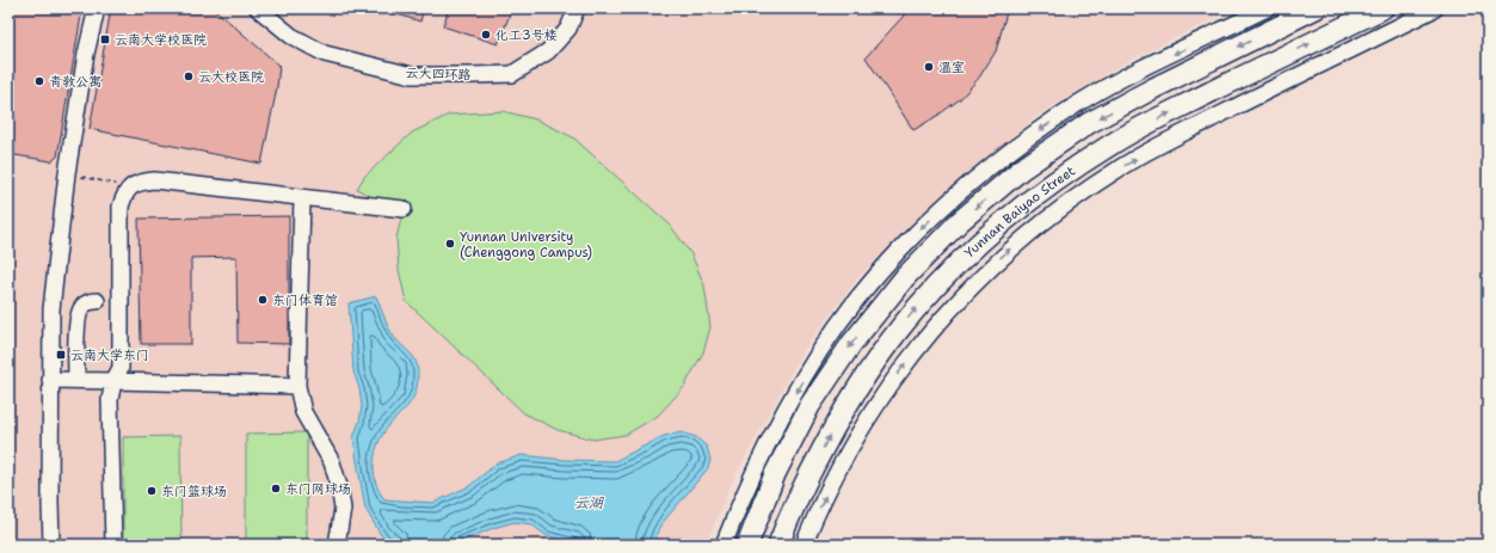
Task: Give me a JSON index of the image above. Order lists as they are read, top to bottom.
{
  "streets": {
    "main road": ["Yunnan Baiyao Street"],
    "street": ["云大四环路"]
  },
  "water": ["云湖"],
  "places": {
    "other": [
      "化工3号楼",
      "温室",
      "云大校医院",
      "青教公寓",
      "Yunnan University (Chenggong Campus)",
      "东门体育馆",
      "东门网球场",
      "东门篮球场"
    ],
    "transit": ["云南大学校医院", "云南大学东门"]
  }
}
